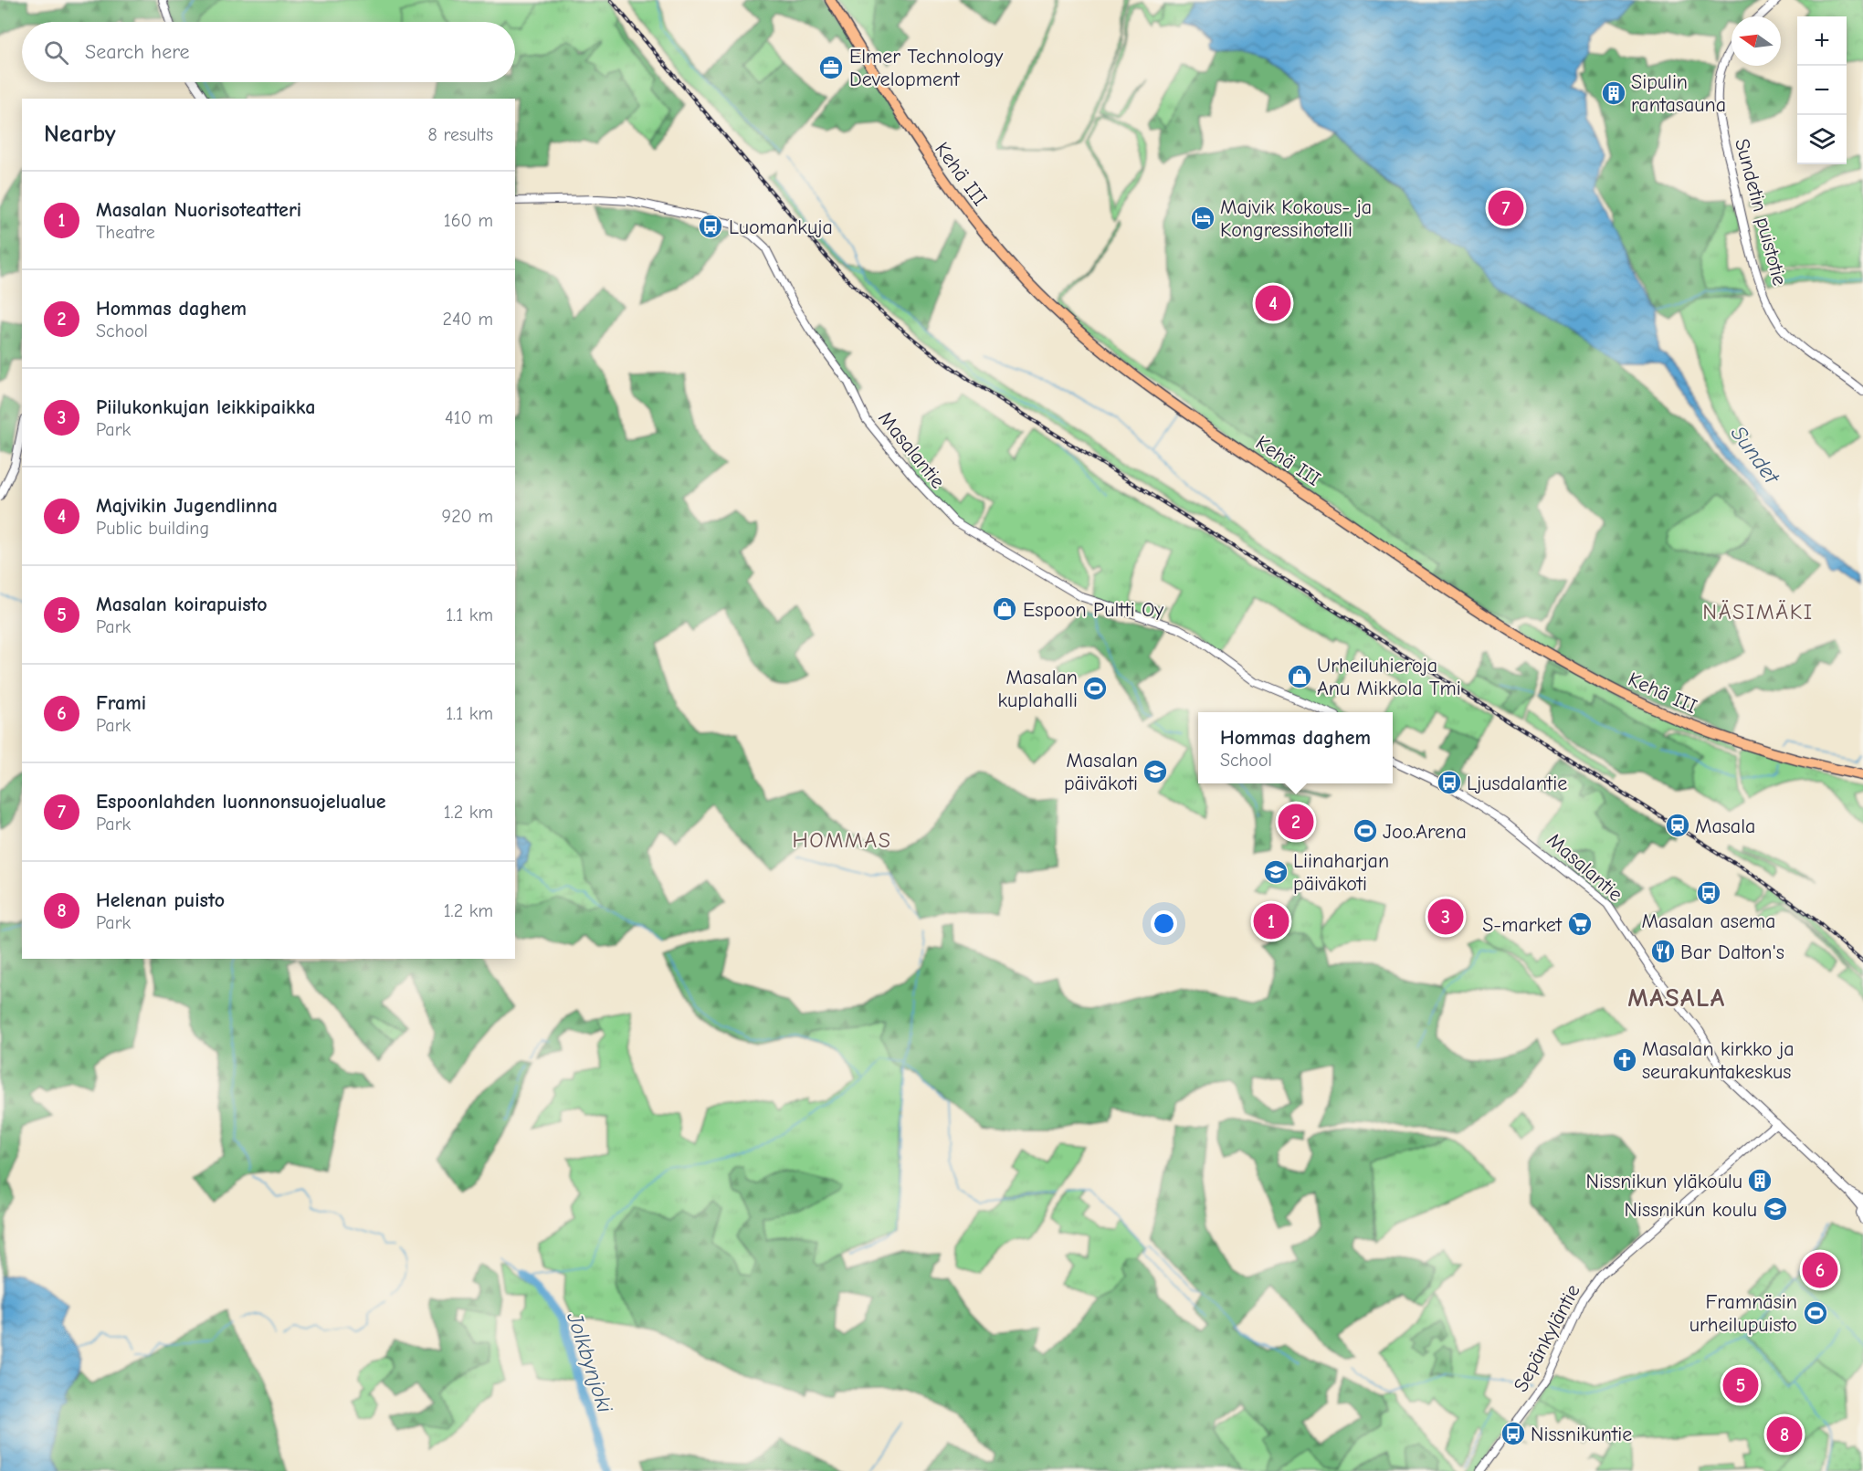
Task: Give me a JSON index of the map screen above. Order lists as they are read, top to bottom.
{
  "streets": {
    "highway": ["Kehä III"],
    "street": ["Sundetin puistotie", "Masalantie", "Sepänkyläntie"]
  },
  "crossings": [
    ["Masalantie", "Sepänkyläntie"]
  ],
  "districts": ["NÄSIMÄKI", "HOMMAS", "MASALA"],
  "water": ["Sundet", "Jolkbynjoki"],
  "places": {
    "office": ["Elmer Technology Development"],
    "building": ["Sipulin rantasauna", "Nissnikun yläkoulu"],
    "hotel": ["Majvik Kokous- ja Kongressihotelli"],
    "bus stop": [
      "Luomankuja",
      "Ljusdalantie",
      "Masalan asema",
      "Nissnikuntie"
    ],
    "shop": ["Espoon Pultti Oy", "Urheiluhieroja Anu Mikkola Tmi"],
    "sports": ["Masalan kuplahalli", "Joo.Arena", "Framnäsin urheilupuisto"],
    "school or university": ["Masalan päiväkoti", "Liinaharjan päiväkoti", "Nissnikun koulu"],
    "station": ["Masala"],
    "supermarket": ["S-market"],
    "restaurant": ["Bar Dalton's"],
    "church": ["Masalan kirkko ja seurakuntakeskus"]
  },
  "north": "left",
  "page": {
    "map_buttons": ["+", "−"],
    "search": "Search here",
    "heading": ["Nearby", "8 results"],
    "list": [
      {
        "mark": "1",
        "name": "Masalan Nuorisoteatteri",
        "note": "Theatre",
        "value": "160 m"
      },
      {
        "mark": "2",
        "name": "Hommas daghem",
        "note": "School",
        "value": "240 m"
      },
      {
        "mark": "3",
        "name": "Piilukonkujan leikkipaikka",
        "note": "Park",
        "value": "410 m"
      },
      {
        "mark": "4",
        "name": "Majvikin Jugendlinna",
        "note": "Public building",
        "value": "920 m"
      },
      {
        "mark": "5",
        "name": "Masalan koirapuisto",
        "note": "Park",
        "value": "1.1 km"
      },
      {
        "mark": "6",
        "name": "Frami",
        "note": "Park",
        "value": "1.1 km"
      },
      {
        "mark": "7",
        "name": "Espoonlahden luonnonsuojelualue",
        "note": "Park",
        "value": "1.2 km"
      },
      {
        "mark": "8",
        "name": "Helenan puisto",
        "note": "Park",
        "value": "1.2 km"
      }
    ],
    "pins": [
      "7",
      "4",
      "2",
      "3",
      "1",
      "6",
      "5",
      "8"
    ],
    "popup": ["Hommas daghem", "School"]
  }
}
